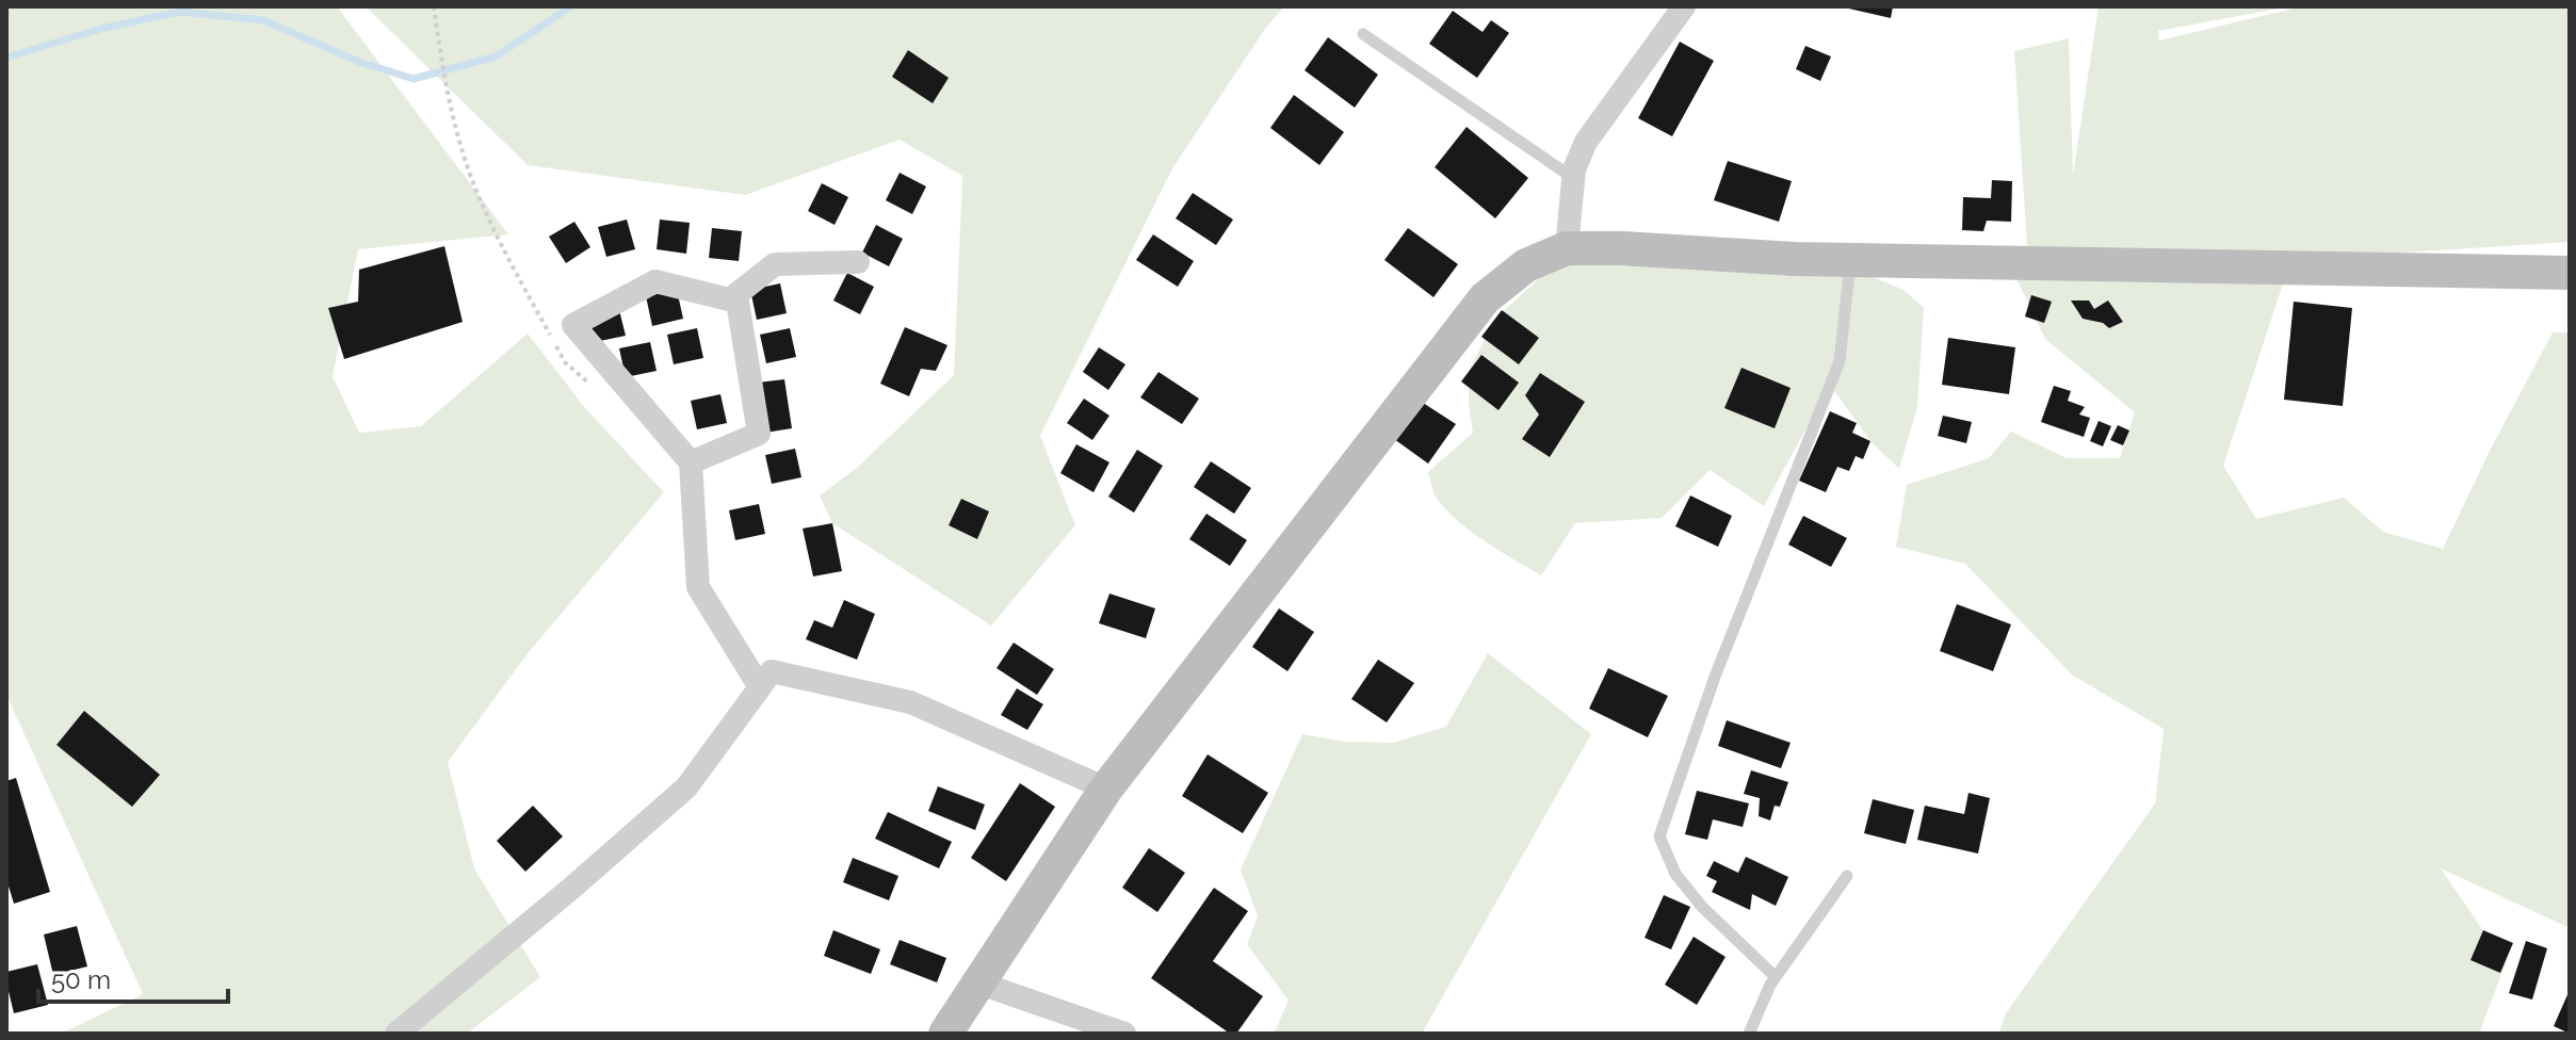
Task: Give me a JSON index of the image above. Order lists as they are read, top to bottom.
{
  "scale_bar": "50 m"
}
